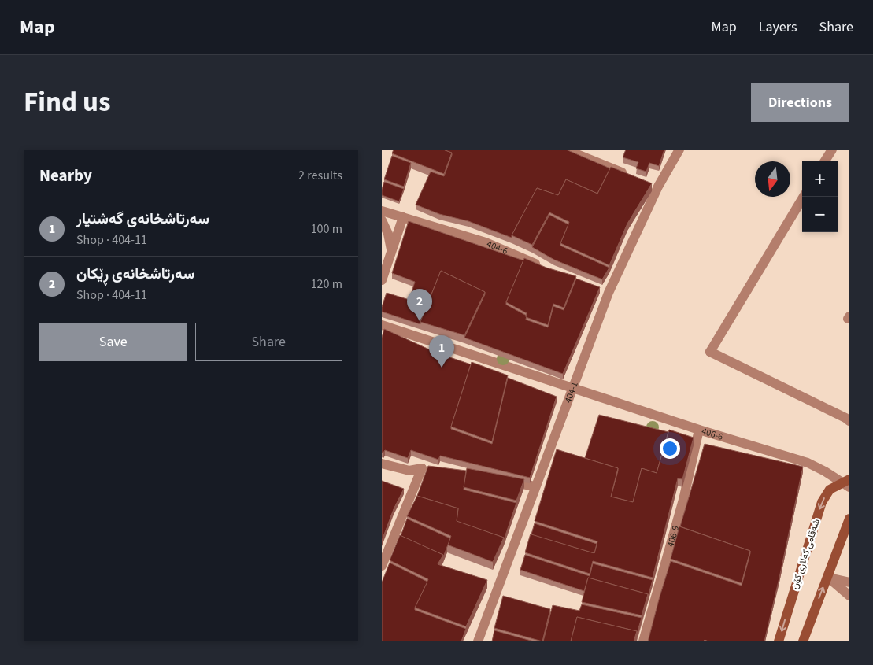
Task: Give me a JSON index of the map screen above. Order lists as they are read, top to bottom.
{
  "streets": {
    "street": [
      "404-6",
      "404-1",
      "406-6",
      "406-9",
      "شەقامی کەلاری کۆن"
    ]
  },
  "crossings": [
    ["404-1", "406-6"],
    ["406-6", "406-9"],
    ["406-6", "شەقامی کەلاری کۆن"]
  ],
  "north": "bottom",
  "page": {
    "header": "Map",
    "nav": ["Map", "Layers", "Share"],
    "title": "Find us",
    "buttons": [
      "Directions",
      ["Save", "Share"]
    ],
    "heading": ["Nearby", "2 results"],
    "map_buttons": ["+", "−"],
    "list": [
      {
        "mark": "1",
        "name": "سەرتاشخانەی گەشتیار",
        "note": "Shop · 404-11",
        "value": "100 m"
      },
      {
        "mark": "2",
        "name": "سەرتاشخانەی ڕێکان",
        "note": "Shop · 404-11",
        "value": "120 m"
      }
    ],
    "pins": ["2", "1"]
  }
}
